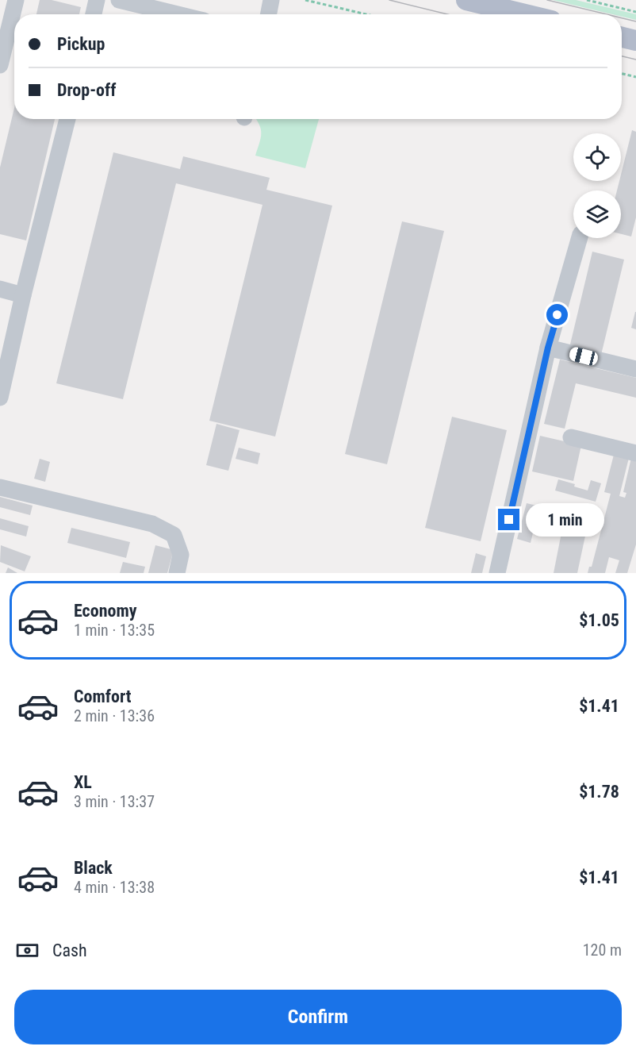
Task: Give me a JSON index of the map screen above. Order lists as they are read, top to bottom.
{
  "page": {
    "banner": ["Pickup", "Drop-off"],
    "bubble": "1 min",
    "list": [
      {
        "name": "Economy",
        "note": "1 min · 13:35",
        "value": "$1.05"
      },
      {
        "name": "Comfort",
        "note": "2 min · 13:36",
        "value": "$1.41"
      },
      {
        "name": "XL",
        "note": "3 min · 13:37",
        "value": "$1.78"
      },
      {
        "name": "Black",
        "note": "4 min · 13:38",
        "value": "$1.41"
      }
    ],
    "pay": ["Cash", "120 m"],
    "buttons": "Confirm"
  }
}
